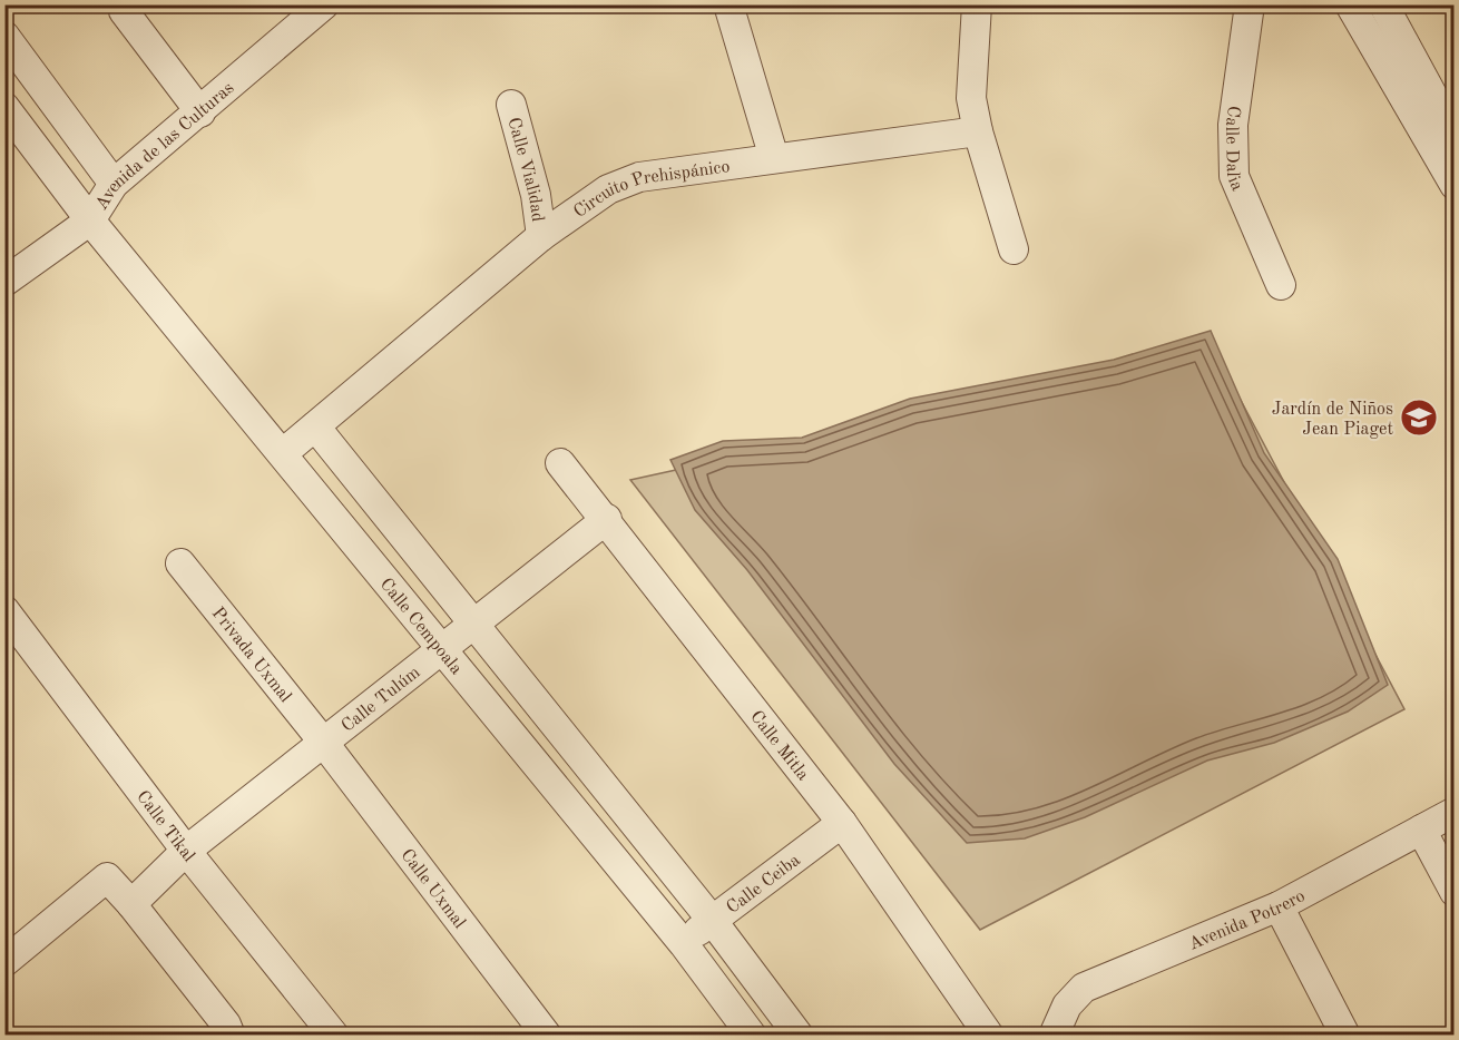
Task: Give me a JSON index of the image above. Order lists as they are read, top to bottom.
{
  "streets": {
    "street": [
      "Avenida de las Culturas",
      "Calle Dalia",
      "Calle Vialidad",
      "Circuito Prehispánico",
      "Calle Cempoala",
      "Privada Uxmal",
      "Calle Tulúm",
      "Calle Mitla",
      "Calle Tikal",
      "Calle Ceiba",
      "Calle Uxmal",
      "Avenida Potrero"
    ]
  },
  "crossings": [
    ["Avenida de las Culturas", "Calle Cempoala"],
    ["Calle Vialidad", "Circuito Prehispánico"],
    ["Circuito Prehispánico", "Calle Cempoala"],
    ["Calle Cempoala", "Calle Tulúm"],
    ["Calle Cempoala", "Calle Ceiba"],
    ["Privada Uxmal", "Calle Tulúm"],
    ["Privada Uxmal", "Calle Uxmal"],
    ["Calle Tulúm", "Calle Mitla"],
    ["Calle Tulúm", "Calle Tikal"],
    ["Calle Tulúm", "Calle Uxmal"],
    ["Calle Mitla", "Calle Ceiba"]
  ],
  "places": {
    "school or university": ["Jardín de Niños Jean Piaget"]
  }
}
